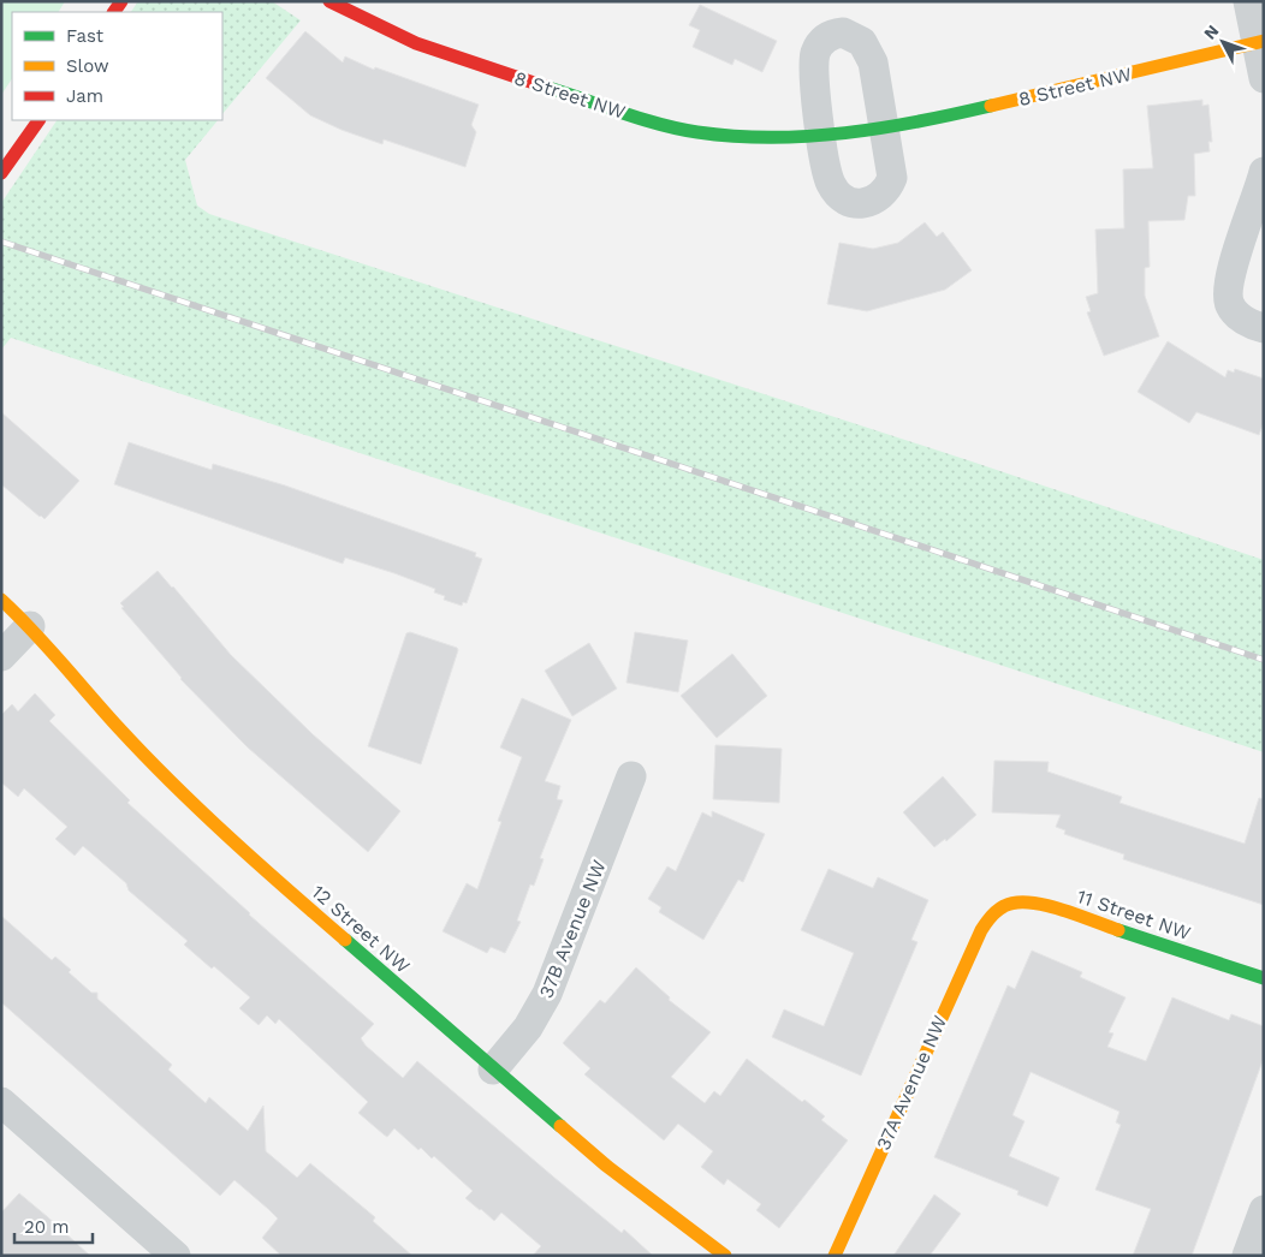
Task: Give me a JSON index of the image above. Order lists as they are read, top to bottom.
{
  "streets": {
    "street": [
      "8 Street NW",
      "11 Street NW",
      "12 Street NW",
      "37B Avenue NW",
      "37A Avenue NW"
    ]
  },
  "crossings": [
    ["11 Street NW", "37A Avenue NW"],
    ["12 Street NW", "37B Avenue NW"]
  ],
  "legend": ["Fast", "Slow", "Jam"],
  "scale_bar": "20 m",
  "north": "top left"
}
